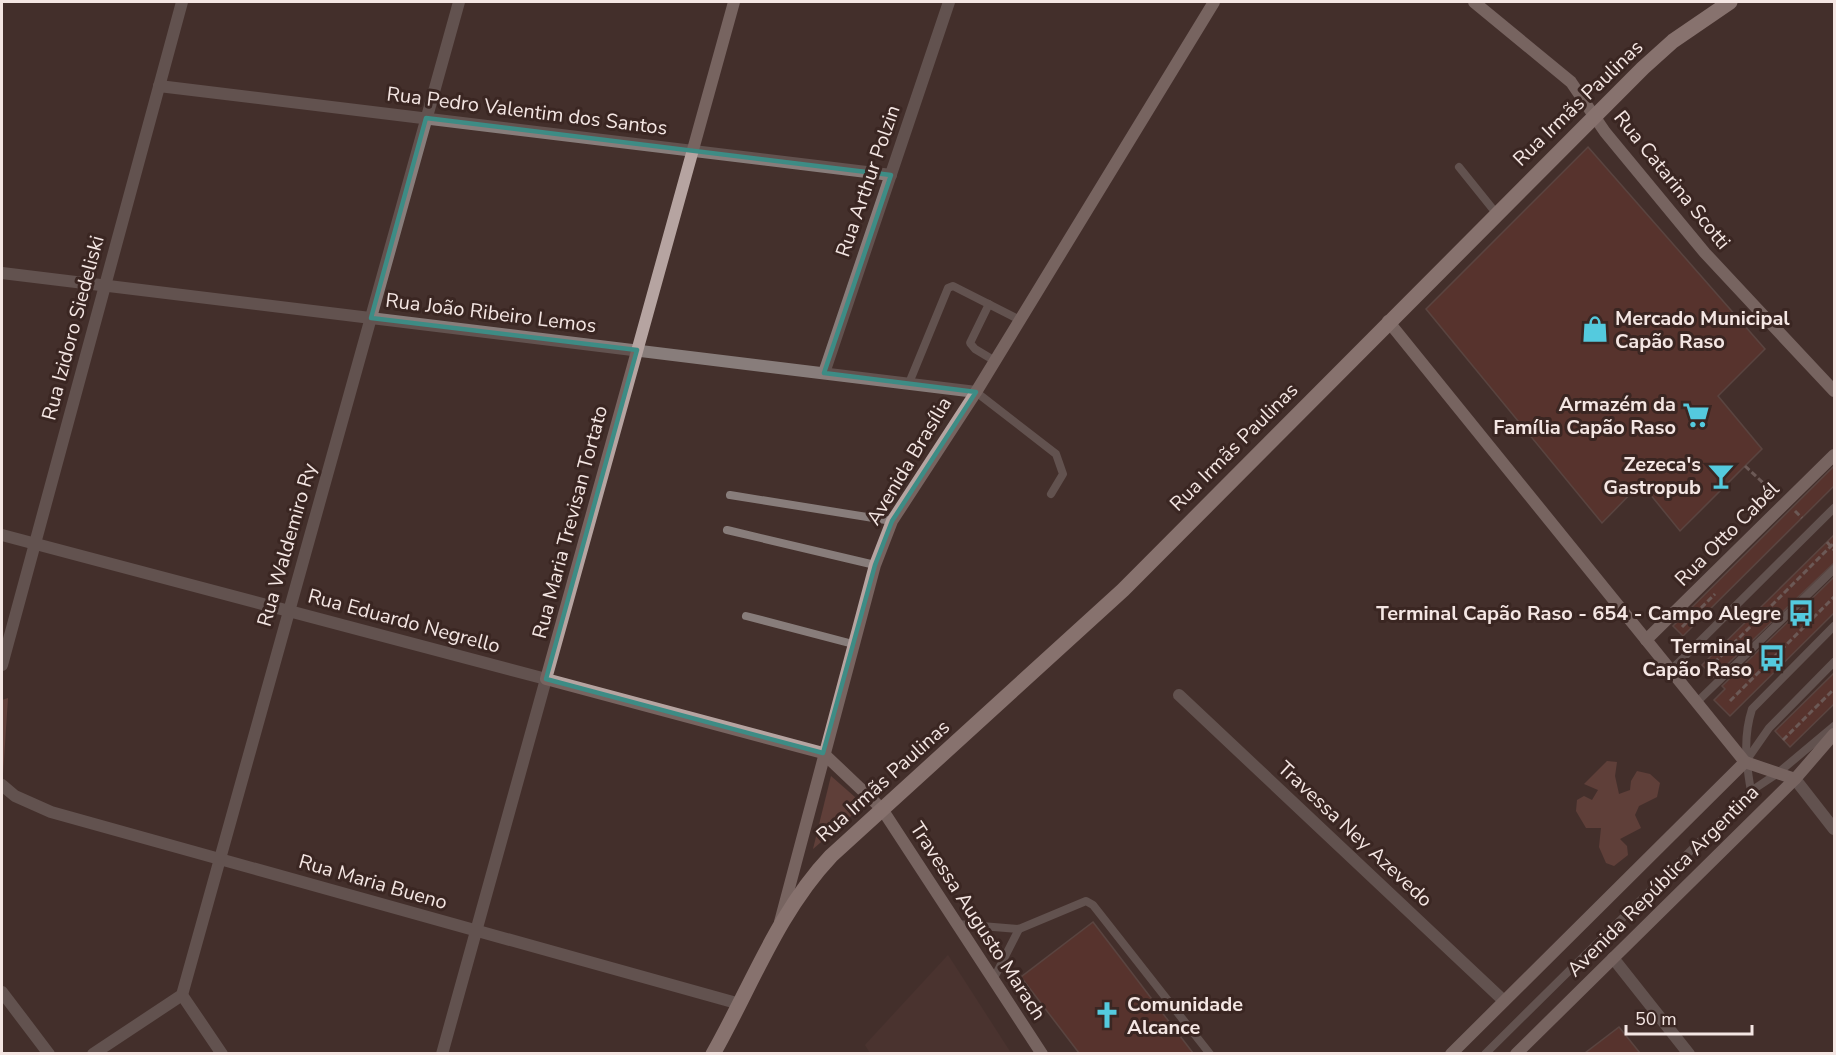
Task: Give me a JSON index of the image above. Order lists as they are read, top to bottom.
{
  "streets": {
    "main road": [
      "Rua Irmãs Paulinas",
      "Rua Catarina Scotti",
      "Avenida Brasília",
      "Rua Maria Trevisan Tortato",
      "Rua Otto Cabél",
      "Rua Eduardo Negrello",
      "Avenida República Argentina",
      "Travessa Augusto Marach"
    ],
    "street": [
      "Rua Pedro Valentim dos Santos",
      "Rua Arthur Polzin",
      "Rua João Ribeiro Lemos",
      "Rua Izidoro Siedeliski",
      "Rua Waldemiro Ry",
      "Travessa Ney Azevedo",
      "Rua Maria Bueno"
    ]
  },
  "crossings": [
    ["Rua Irmãs Paulinas", "Rua Catarina Scotti"],
    ["Rua Irmãs Paulinas", "Avenida Brasília"],
    ["Rua Irmãs Paulinas", "Rua Eduardo Negrello"],
    ["Rua Irmãs Paulinas", "Travessa Augusto Marach"],
    ["Rua Pedro Valentim dos Santos", "Rua Arthur Polzin"],
    ["Rua Pedro Valentim dos Santos", "Rua Izidoro Siedeliski"],
    ["Rua Pedro Valentim dos Santos", "Rua Maria Trevisan Tortato"],
    ["Rua Pedro Valentim dos Santos", "Rua Waldemiro Ry"],
    ["Rua Arthur Polzin", "Rua João Ribeiro Lemos"],
    ["Rua João Ribeiro Lemos", "Rua Izidoro Siedeliski"],
    ["Rua João Ribeiro Lemos", "Avenida Brasília"],
    ["Rua João Ribeiro Lemos", "Rua Maria Trevisan Tortato"],
    ["Rua João Ribeiro Lemos", "Rua Waldemiro Ry"],
    ["Rua Izidoro Siedeliski", "Rua Eduardo Negrello"],
    ["Avenida Brasília", "Rua Eduardo Negrello"],
    ["Avenida Brasília", "Rua Maria Bueno"],
    ["Rua Maria Trevisan Tortato", "Rua Eduardo Negrello"],
    ["Rua Maria Trevisan Tortato", "Rua Maria Bueno"],
    ["Rua Waldemiro Ry", "Rua Eduardo Negrello"],
    ["Rua Waldemiro Ry", "Rua Maria Bueno"],
    ["Rua Eduardo Negrello", "Travessa Augusto Marach"],
    ["Travessa Ney Azevedo", "Avenida República Argentina"]
  ],
  "places": {
    "shop": ["Mercado Municipal Capão Raso"],
    "supermarket": ["Armazém da Família Capão Raso"],
    "bar": ["Zezeca's Gastropub"],
    "bus stop": ["Terminal Capão Raso - 654 - Campo Alegre", "Terminal Capão Raso"],
    "church": ["Comunidade Alcance"]
  },
  "scale_bar": "50 m"
}
